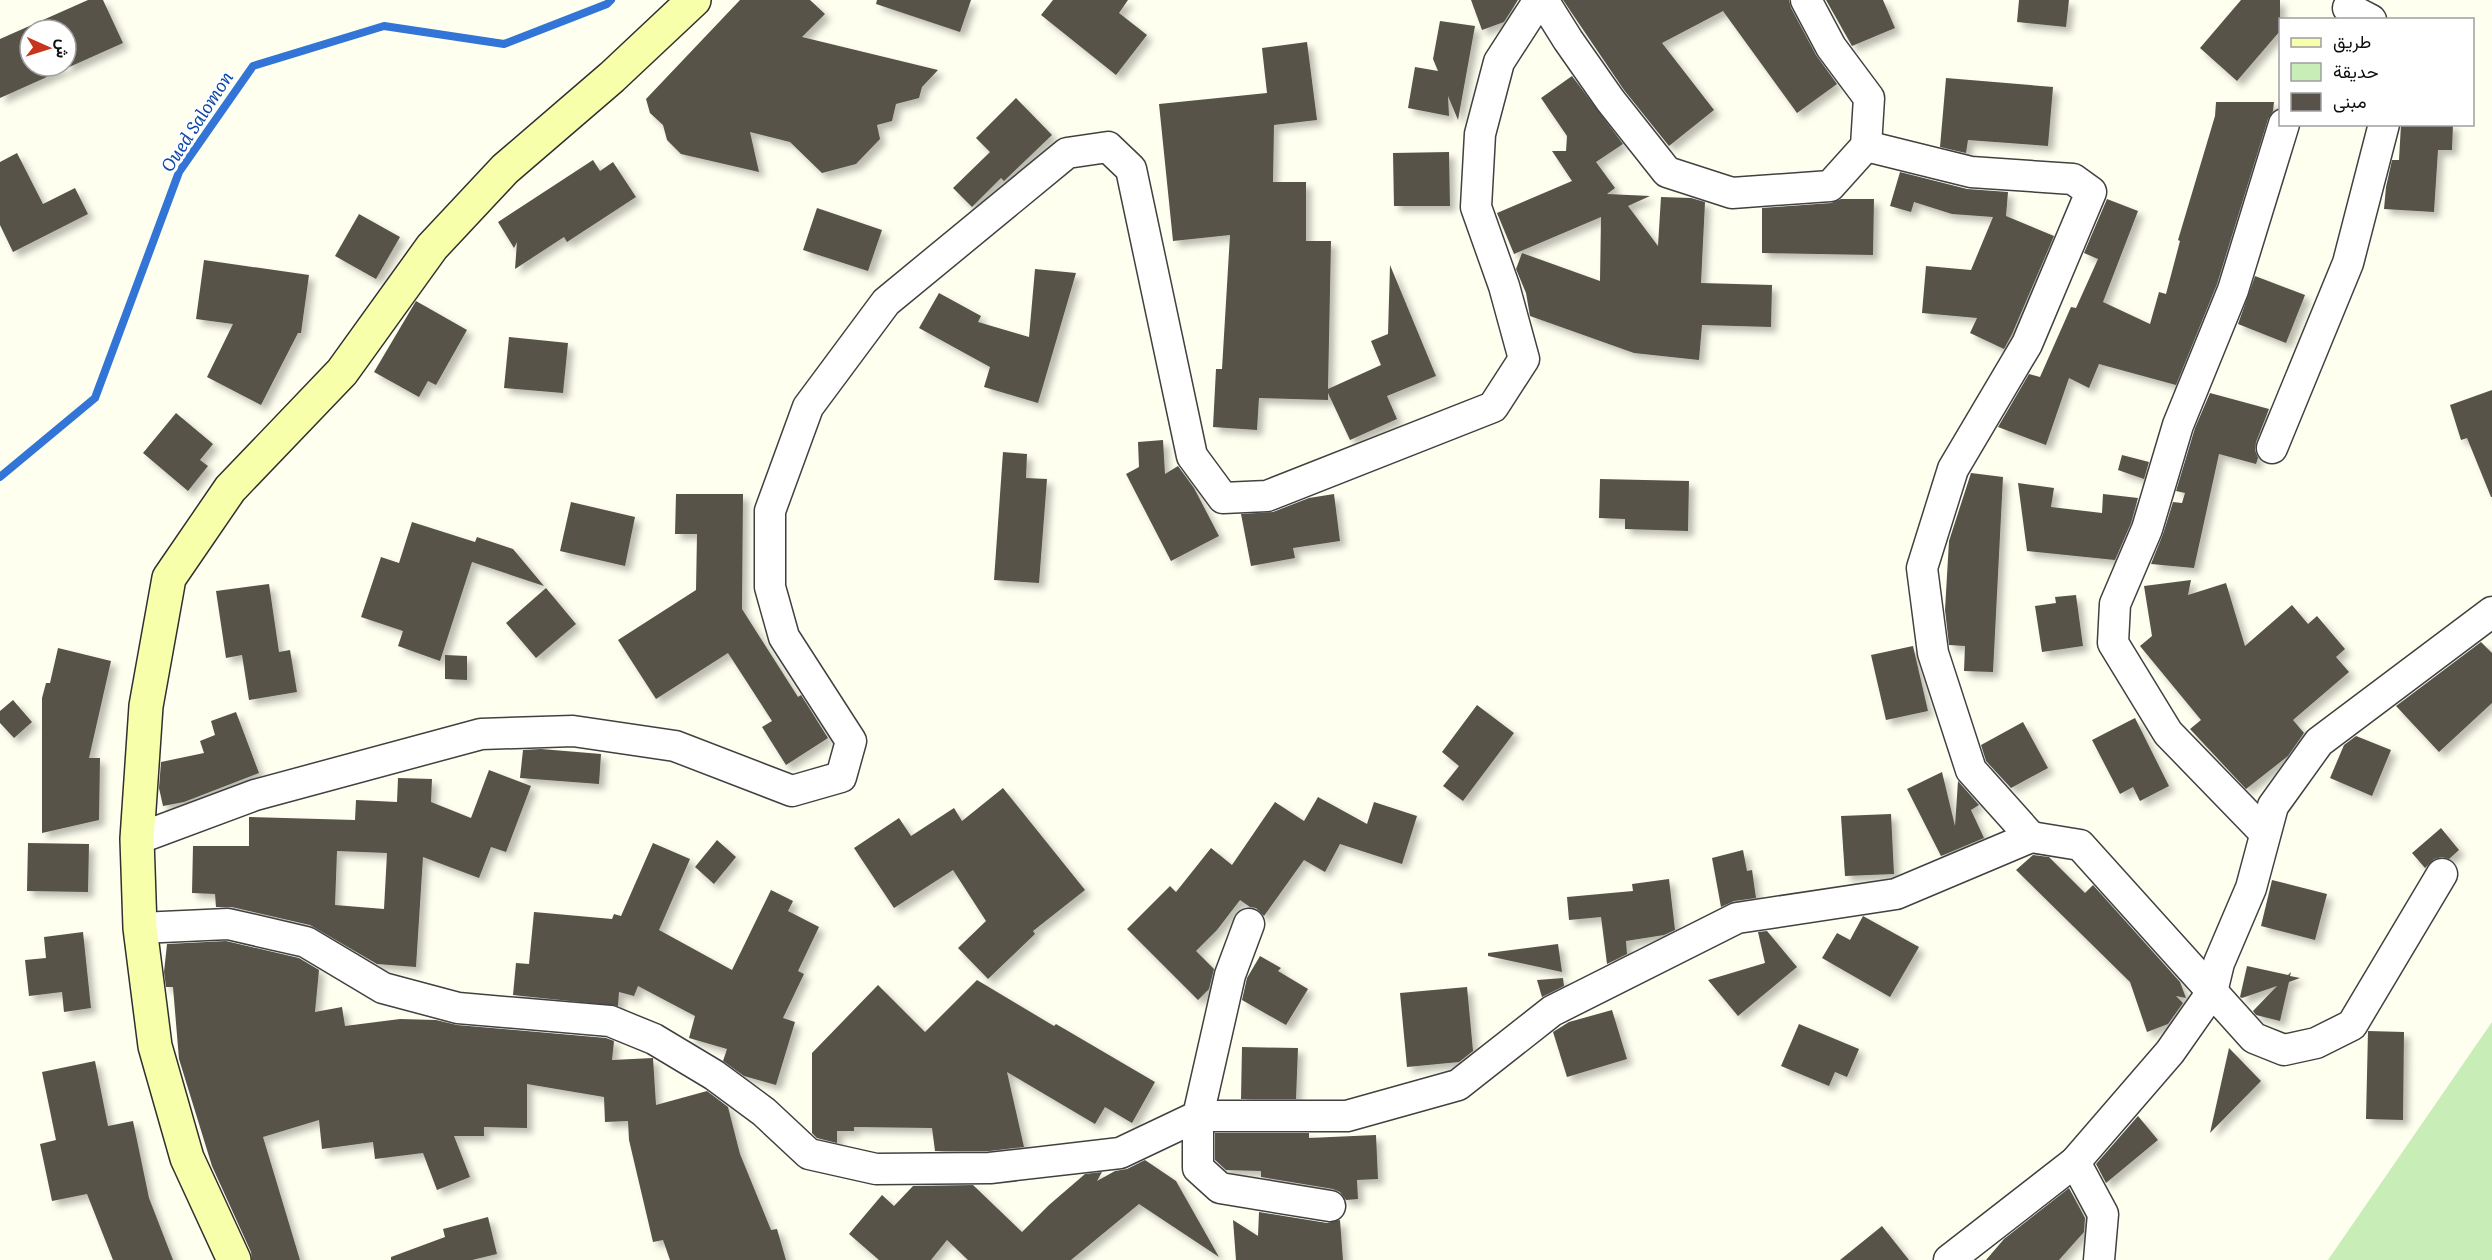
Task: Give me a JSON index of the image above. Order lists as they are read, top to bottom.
{
  "water": ["Oued Salomon"],
  "legend": ["طريق", "حديقة", "مبنى"],
  "north": "right"
}
